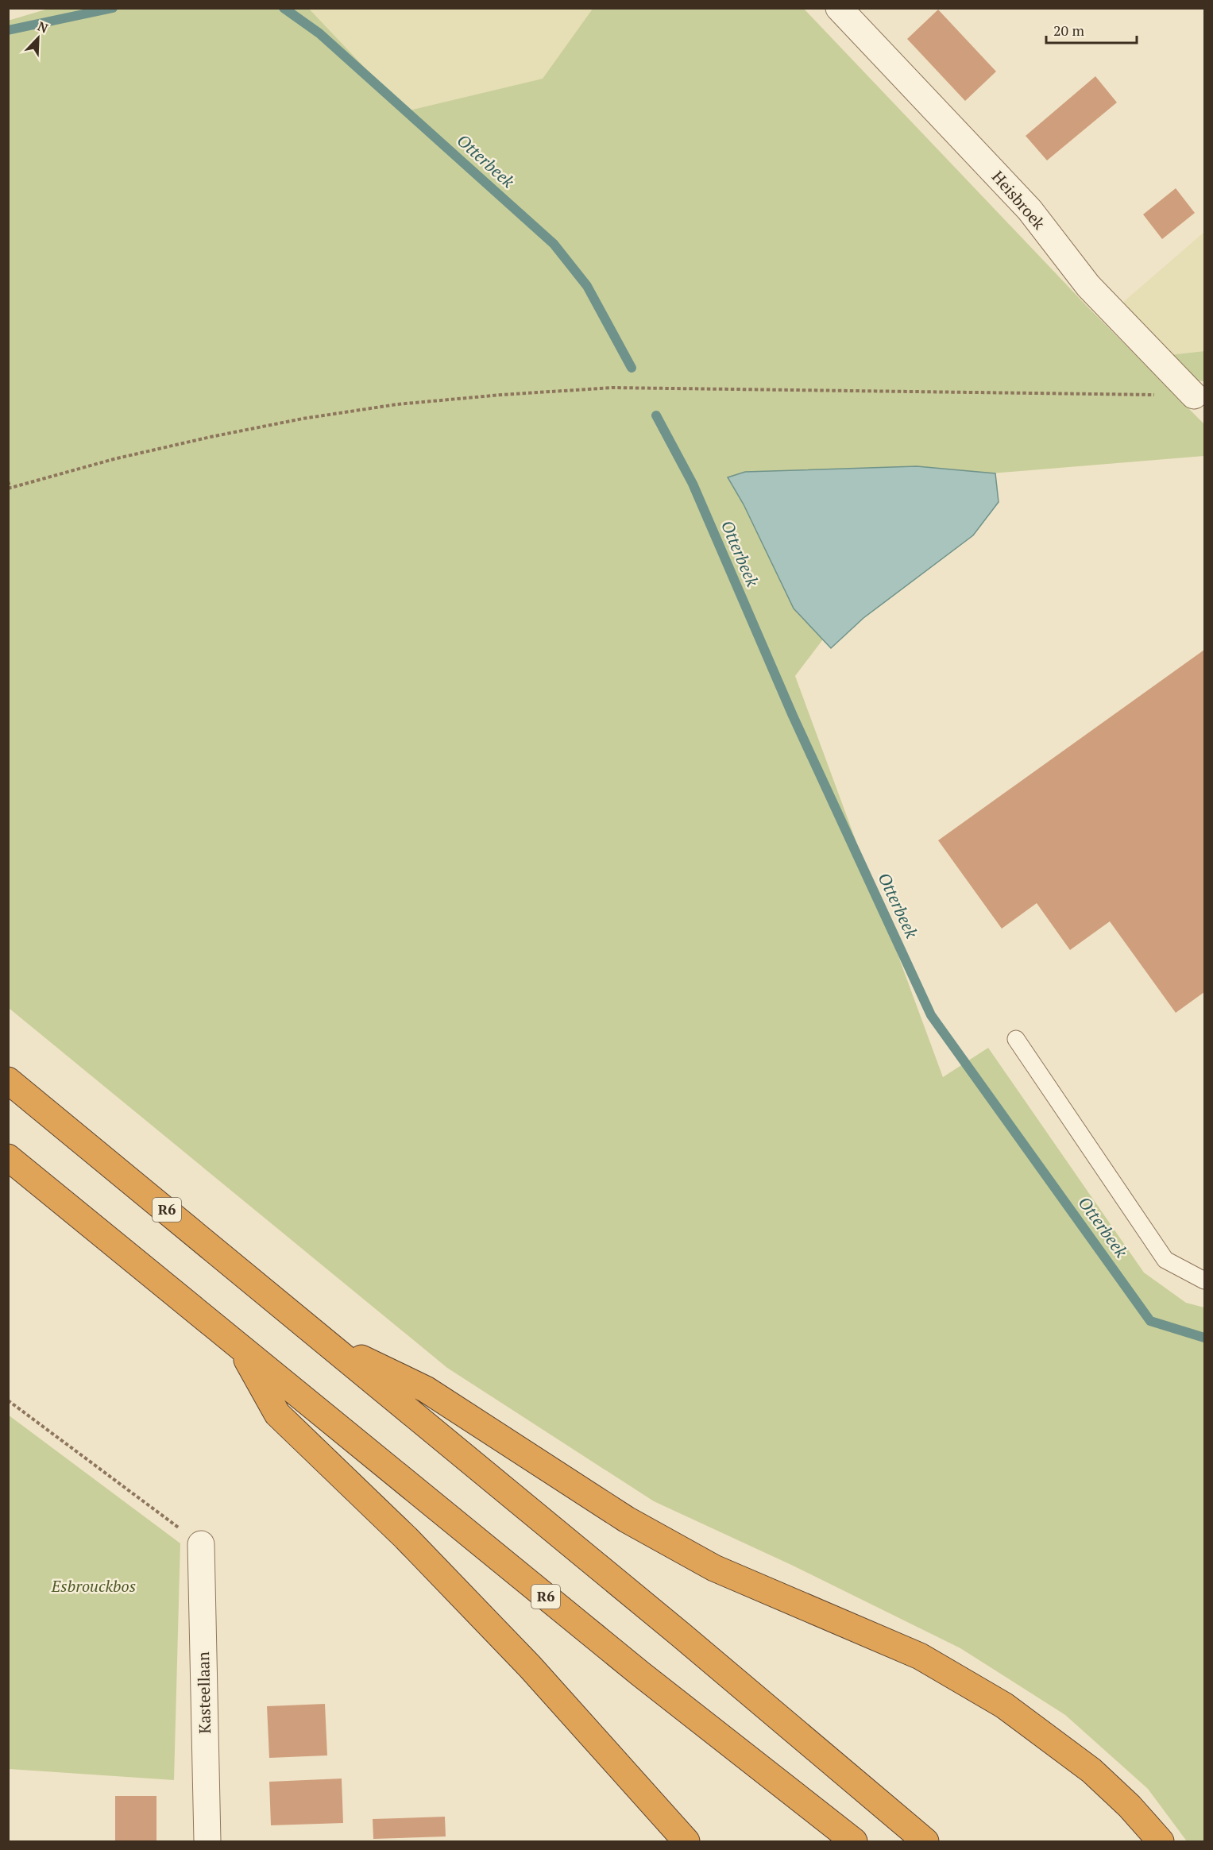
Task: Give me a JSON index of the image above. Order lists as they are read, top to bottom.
{
  "streets": {
    "highway": ["R6"],
    "street": ["Heisbroek", "Kasteellaan"]
  },
  "water": ["Otterbeek"],
  "parks": ["Esbrouckbos"],
  "scale_bar": "20 m",
  "north": "top right"
}
